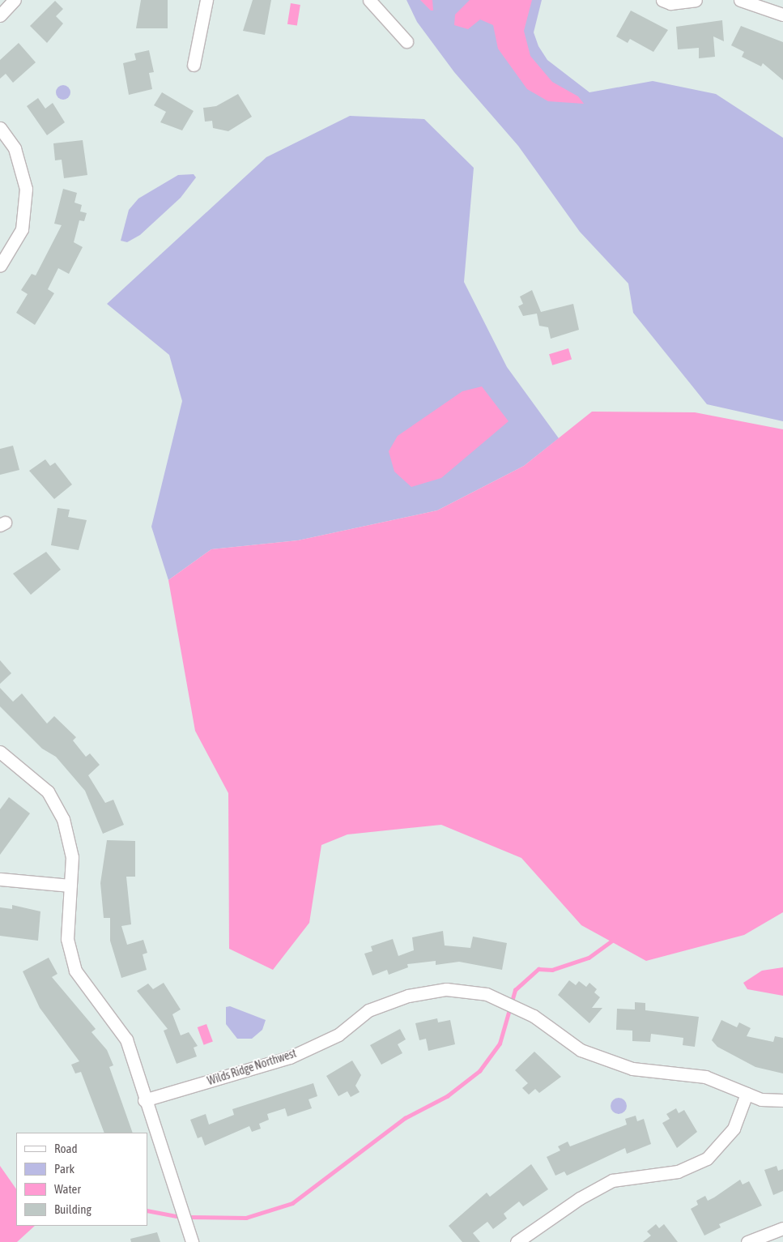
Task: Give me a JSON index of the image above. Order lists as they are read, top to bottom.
{
  "streets": {
    "street": ["Wilds Ridge Northwest"]
  },
  "legend": [
    "Road",
    "Park",
    "Water",
    "Building"
  ]
}
